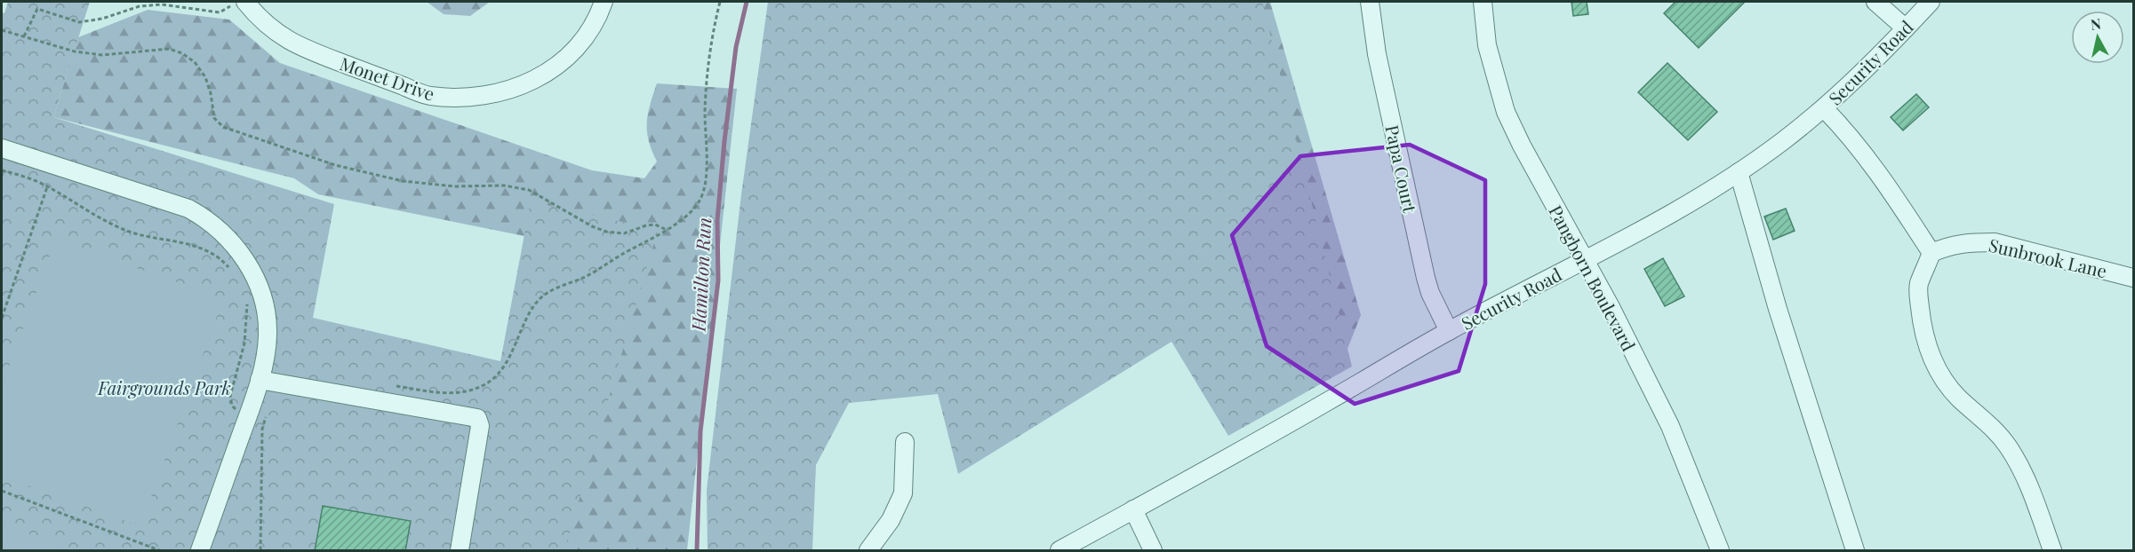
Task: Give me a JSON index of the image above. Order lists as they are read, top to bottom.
{
  "streets": {
    "street": [
      "Security Road",
      "Monet Drive",
      "Papa Court",
      "Sunbrook Lane",
      "Pangborn Boulevard"
    ]
  },
  "crossings": [
    ["Security Road", "Papa Court"],
    ["Security Road", "Pangborn Boulevard"]
  ],
  "water": ["Hamilton Run"],
  "parks": ["Fairgrounds Park"],
  "north": "top"
}
